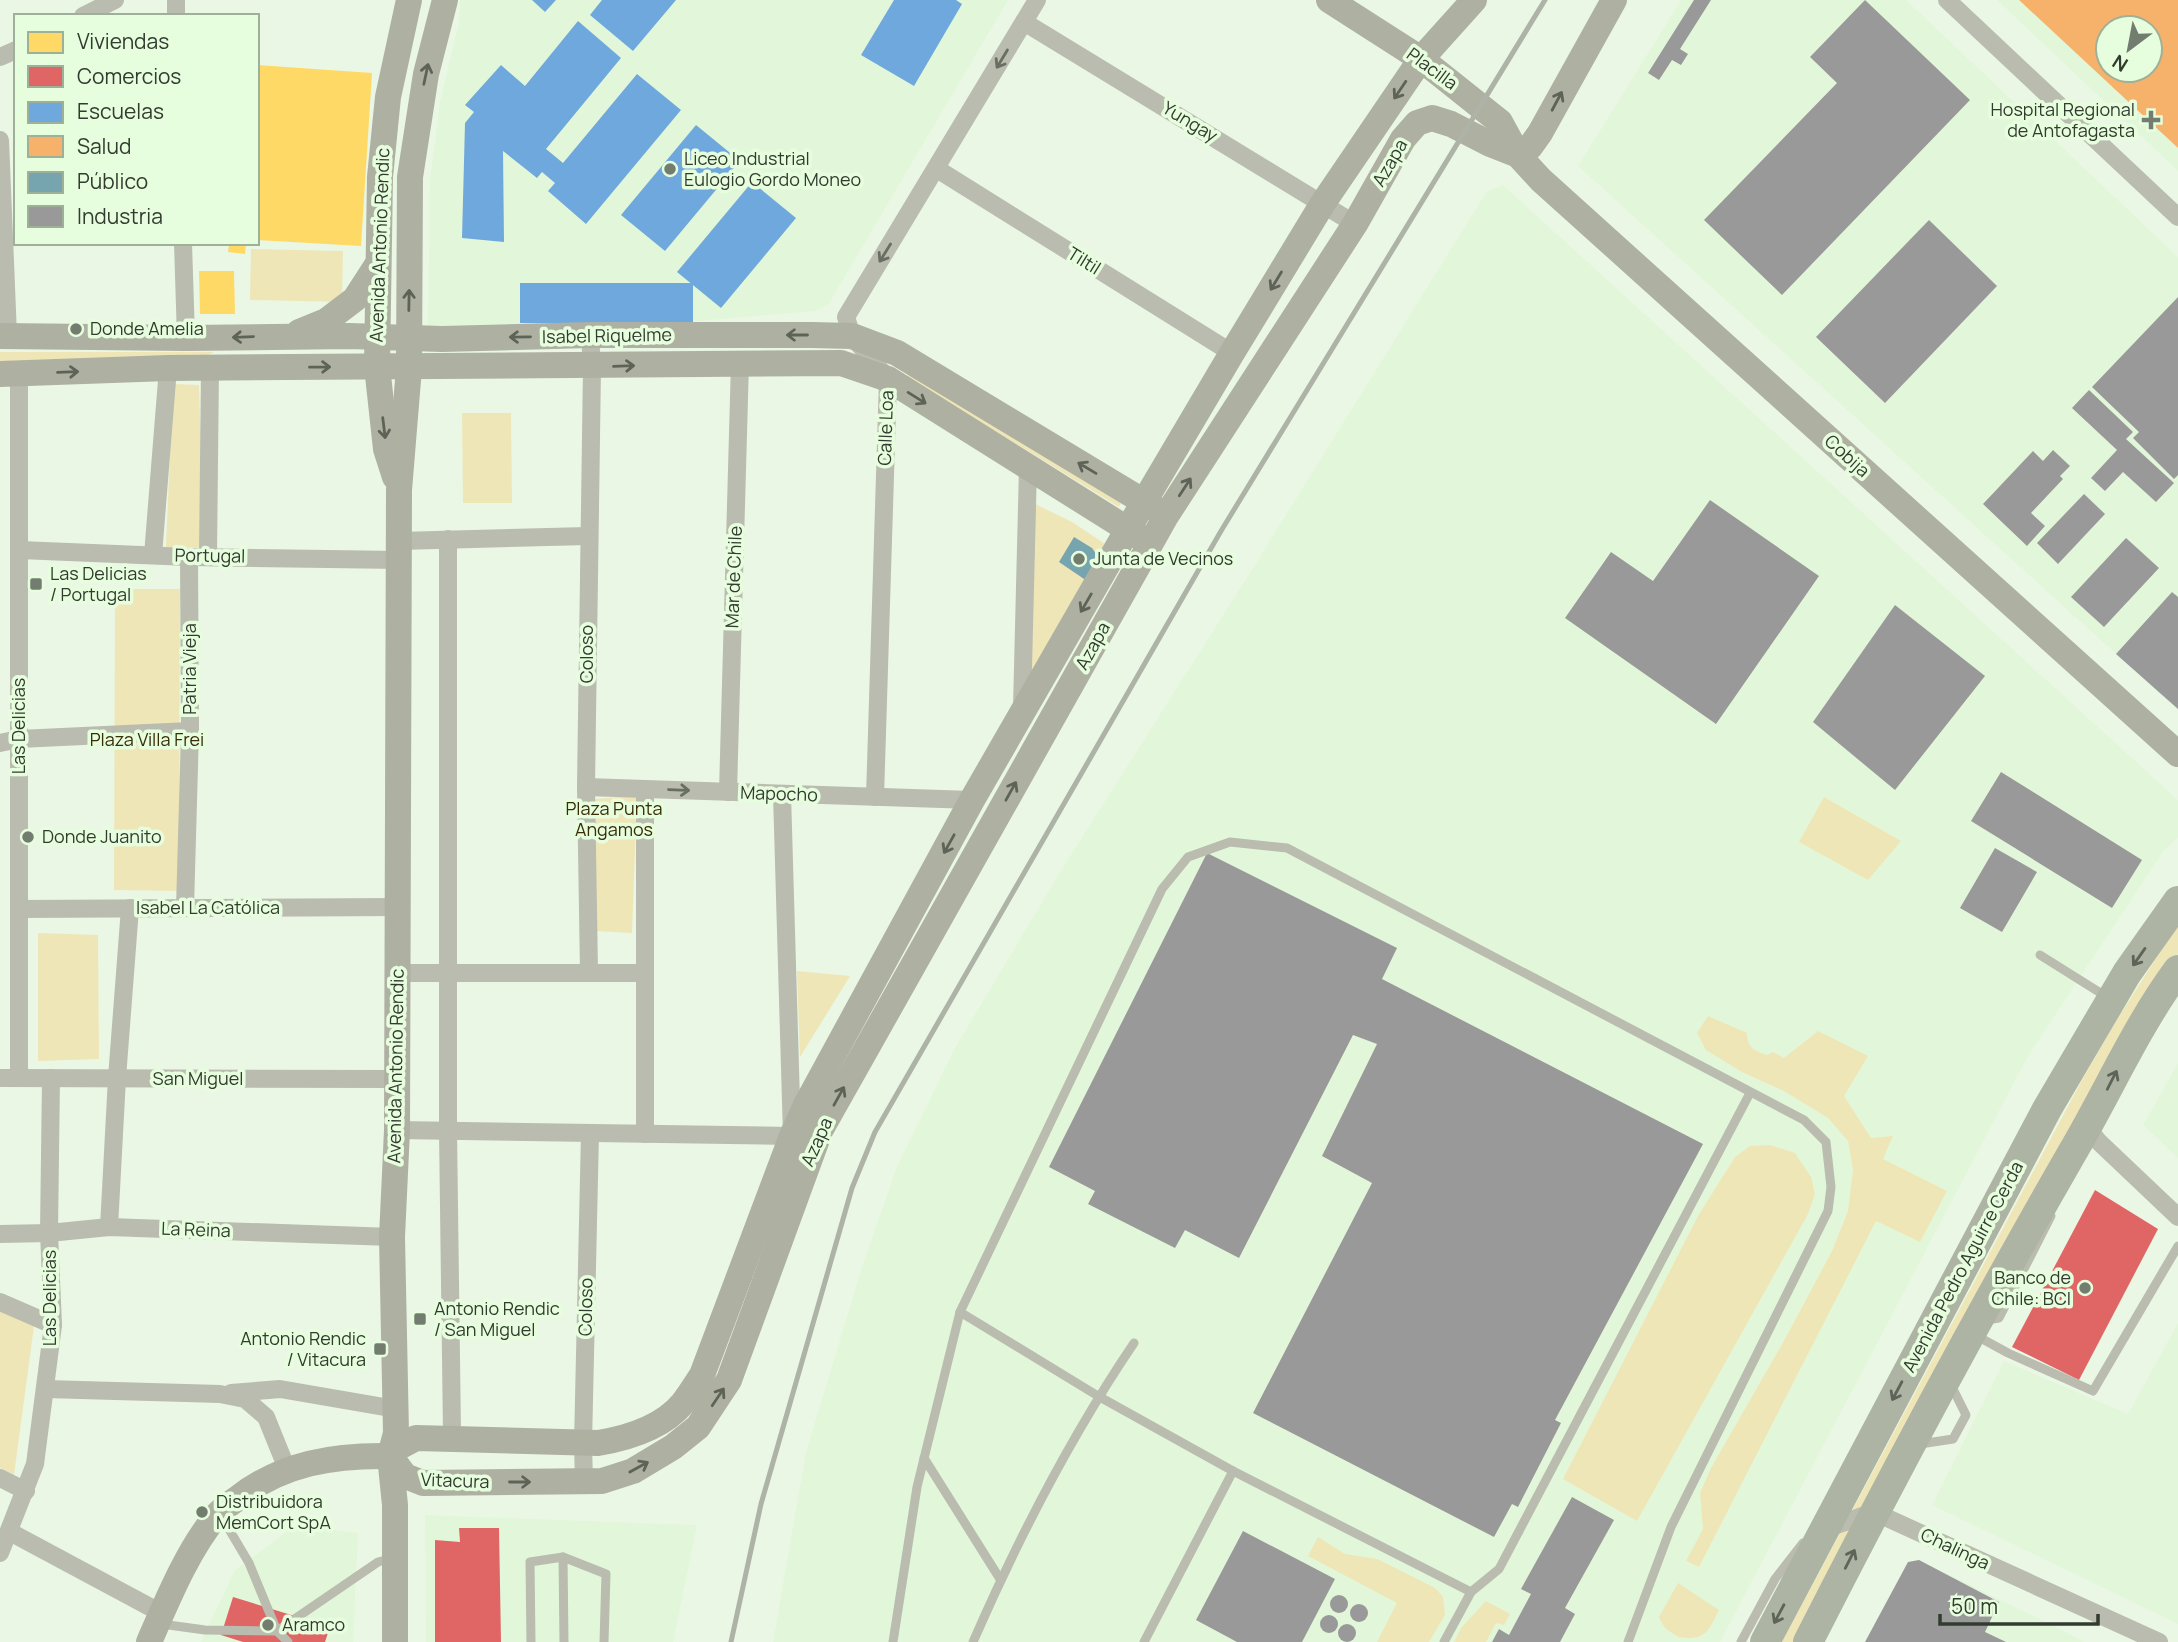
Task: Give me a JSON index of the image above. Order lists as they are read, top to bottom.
{
  "streets": {
    "main road": ["Avenida Pedro Aguirre Cerda"],
    "street": [
      "Placilla",
      "Yungay",
      "Azapa",
      "Avenida Antonio Rendic",
      "Tiltil",
      "Isabel Riquelme",
      "Calle Loa",
      "Cobija",
      "Portugal",
      "Mar de Chile",
      "Coloso",
      "Patria Vieja",
      "Las Delicias",
      "Mapocho",
      "Isabel La Católica",
      "San Miguel",
      "La Reina",
      "Vitacura",
      "Chalinga"
    ]
  },
  "crossings": [
    ["Placilla", "Azapa"],
    ["Placilla", "Cobija"],
    ["Yungay", "Azapa"],
    ["Azapa", "Tiltil"],
    ["Azapa", "Isabel Riquelme"],
    ["Azapa", "Cobija"],
    ["Azapa", "Coloso"],
    ["Azapa", "Mapocho"],
    ["Azapa", "Vitacura"],
    ["Avenida Antonio Rendic", "Isabel Riquelme"],
    ["Avenida Antonio Rendic", "Portugal"],
    ["Avenida Antonio Rendic", "Isabel La Católica"],
    ["Avenida Antonio Rendic", "San Miguel"],
    ["Avenida Antonio Rendic", "La Reina"],
    ["Avenida Antonio Rendic", "Vitacura"],
    ["Isabel Riquelme", "Calle Loa"],
    ["Isabel Riquelme", "Mar de Chile"],
    ["Isabel Riquelme", "Coloso"],
    ["Isabel Riquelme", "Las Delicias"],
    ["Calle Loa", "Mapocho"],
    ["Portugal", "Coloso"],
    ["Portugal", "Patria Vieja"],
    ["Portugal", "Las Delicias"],
    ["Mar de Chile", "Mapocho"],
    ["Coloso", "Mapocho"],
    ["Coloso", "Vitacura"],
    ["Patria Vieja", "Isabel La Católica"],
    ["Las Delicias", "Isabel La Católica"],
    ["Las Delicias", "San Miguel"],
    ["Las Delicias", "La Reina"]
  ],
  "parks": ["Plaza Villa Frei", "Plaza Punta Angamos"],
  "places": {
    "health": ["Hospital Regional de Antofagasta"],
    "other": [
      "Liceo Industrial Eulogio Gordo Moneo",
      "Donde Amelia",
      "Junta de Vecinos",
      "Donde Juanito",
      "Banco de Chile: BCI",
      "Distribuidora MemCort SpA",
      "Aramco"
    ],
    "transit": ["Las Delicias / Portugal", "Antonio Rendic / San Miguel", "Antonio Rendic / Vitacura"]
  },
  "legend": [
    "Viviendas",
    "Comercios",
    "Escuelas",
    "Salud",
    "Público",
    "Industria"
  ],
  "scale_bar": "50 m",
  "north": "bottom left"
}
